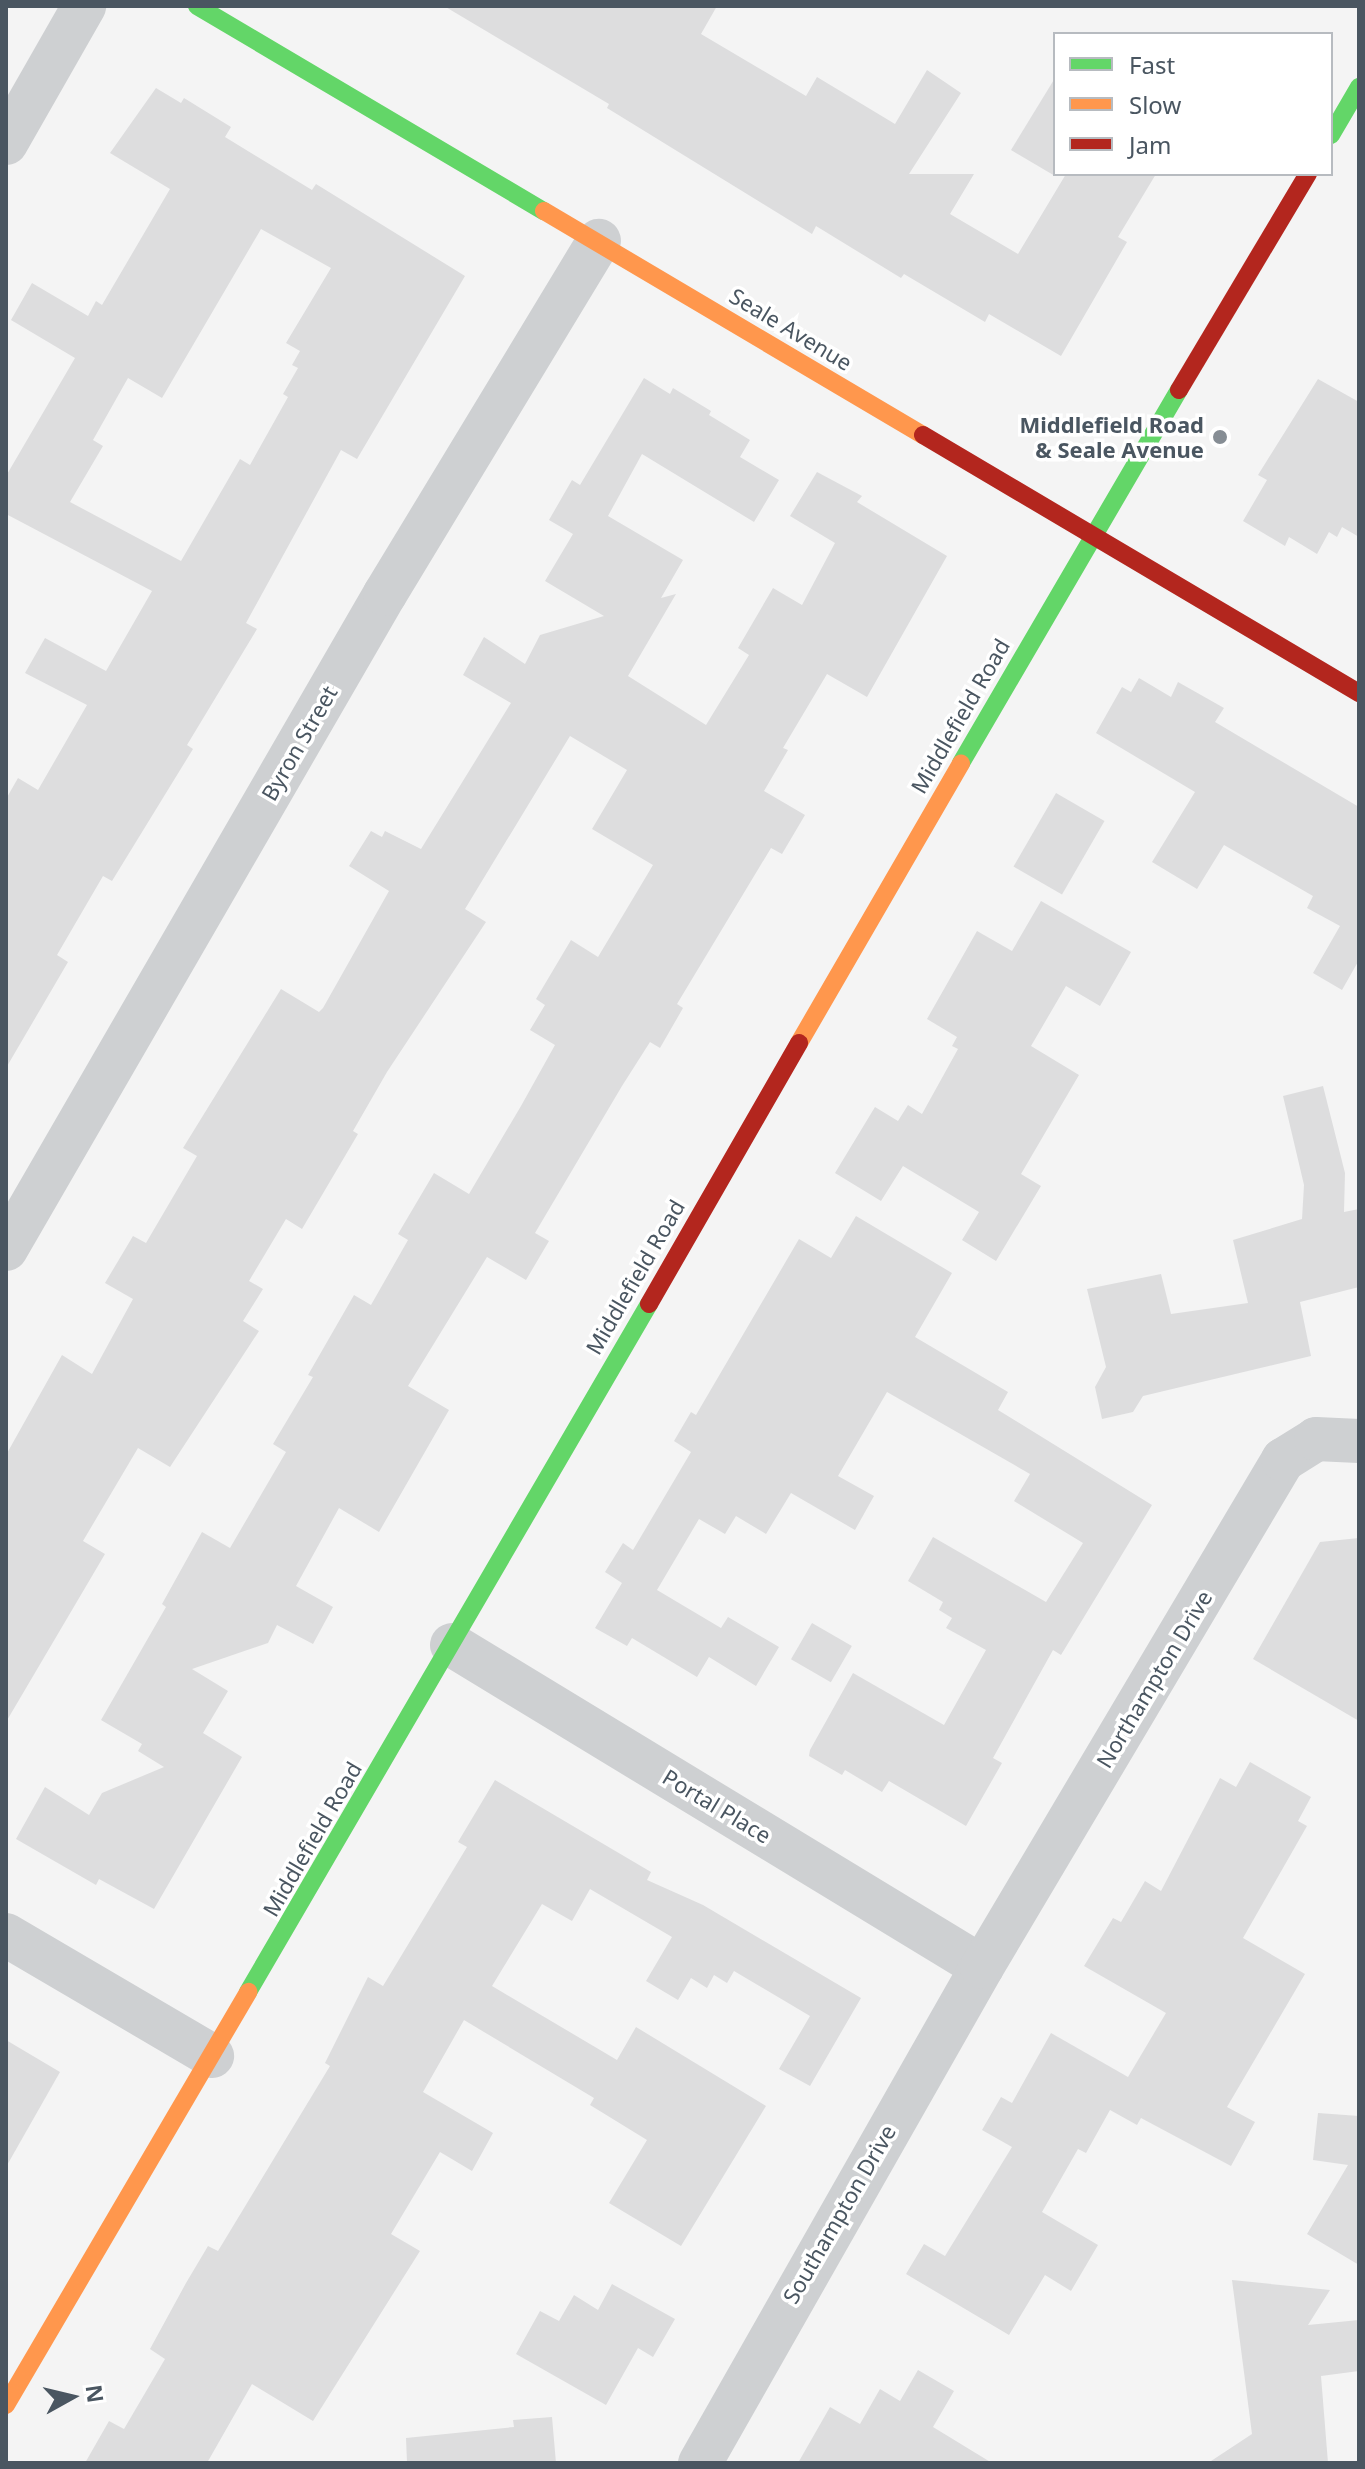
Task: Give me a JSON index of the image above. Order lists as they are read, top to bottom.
{
  "streets": {
    "main road": ["Seale Avenue", "Middlefield Road"],
    "street": [
      "Byron Street",
      "Northampton Drive",
      "Portal Place",
      "Southampton Drive"
    ]
  },
  "crossings": [
    ["Seale Avenue", "Middlefield Road"],
    ["Seale Avenue", "Byron Street"],
    ["Middlefield Road", "Portal Place"],
    ["Northampton Drive", "Portal Place"],
    ["Northampton Drive", "Southampton Drive"],
    ["Portal Place", "Southampton Drive"]
  ],
  "places": ["Middlefield Road & Seale Avenue"],
  "legend": ["Fast", "Slow", "Jam"],
  "north": "right"
}
